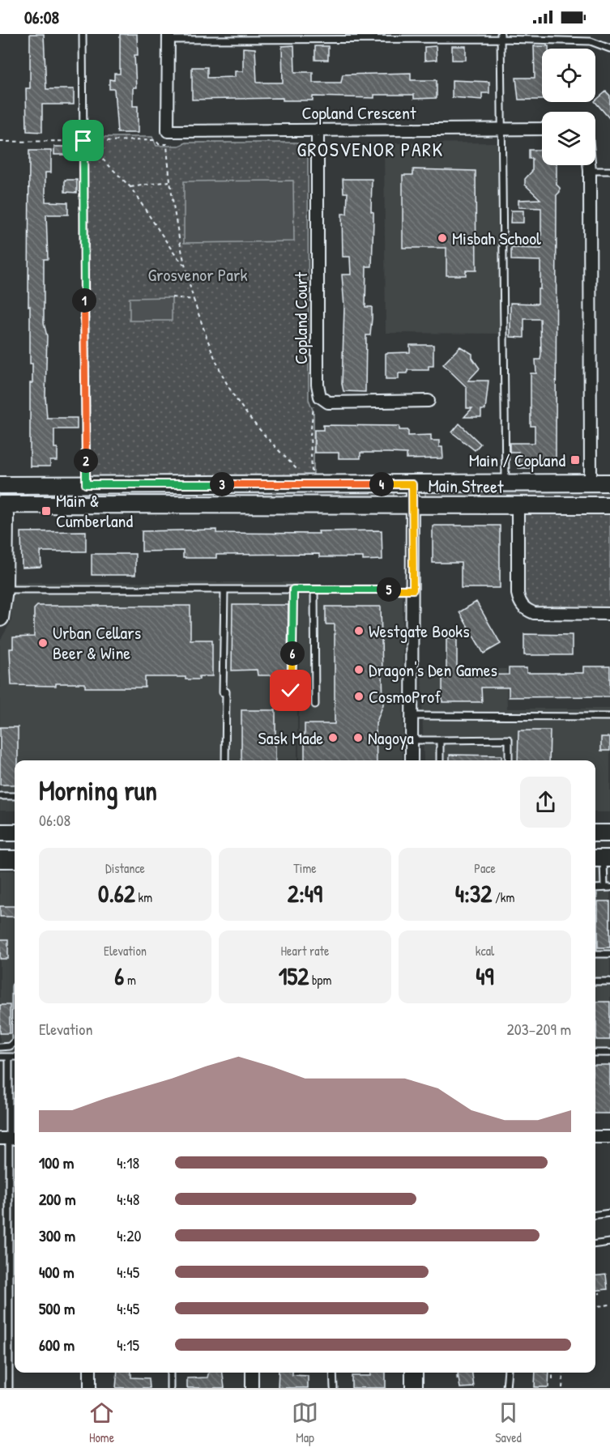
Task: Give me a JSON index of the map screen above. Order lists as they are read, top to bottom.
{
  "streets": {
    "street": ["Copland Crescent", "Copland Court", "Main Street"]
  },
  "crossings": [
    ["Copland Crescent", "Copland Court"]
  ],
  "districts": ["GROSVENOR PARK"],
  "parks": ["Grosvenor Park"],
  "places": {
    "other": [
      "Misbah School",
      "Westgate Books",
      "Urban Cellars Beer & Wine",
      "Dragon's Den Games",
      "CosmoProf",
      "Sask Made",
      "Nagoya"
    ],
    "transit": ["Main / Copland", "Main & Cumberland"]
  },
  "page": {
    "status": "06:08",
    "pins": [
      "1",
      "2",
      "3",
      "4",
      "5",
      "6"
    ],
    "heading": ["Morning run", "06:08"],
    "stats": [
      ["Distance", "0.62 km"],
      ["Time", "2:49"],
      ["Pace", "4:32 /km"],
      ["Elevation", "6 m"],
      ["Heart rate", "152 bpm"],
      ["kcal", "49"]
    ],
    "chart": ["Elevation", "203–209 m"],
    "list": [
      {
        "name": "100 m",
        "note": "4:18"
      },
      {
        "name": "200 m",
        "note": "4:48"
      },
      {
        "name": "300 m",
        "note": "4:20"
      },
      {
        "name": "400 m",
        "note": "4:45"
      },
      {
        "name": "500 m",
        "note": "4:45"
      },
      {
        "name": "600 m",
        "note": "4:15"
      }
    ],
    "tabs": ["Home", "Map", "Saved"]
  }
}
